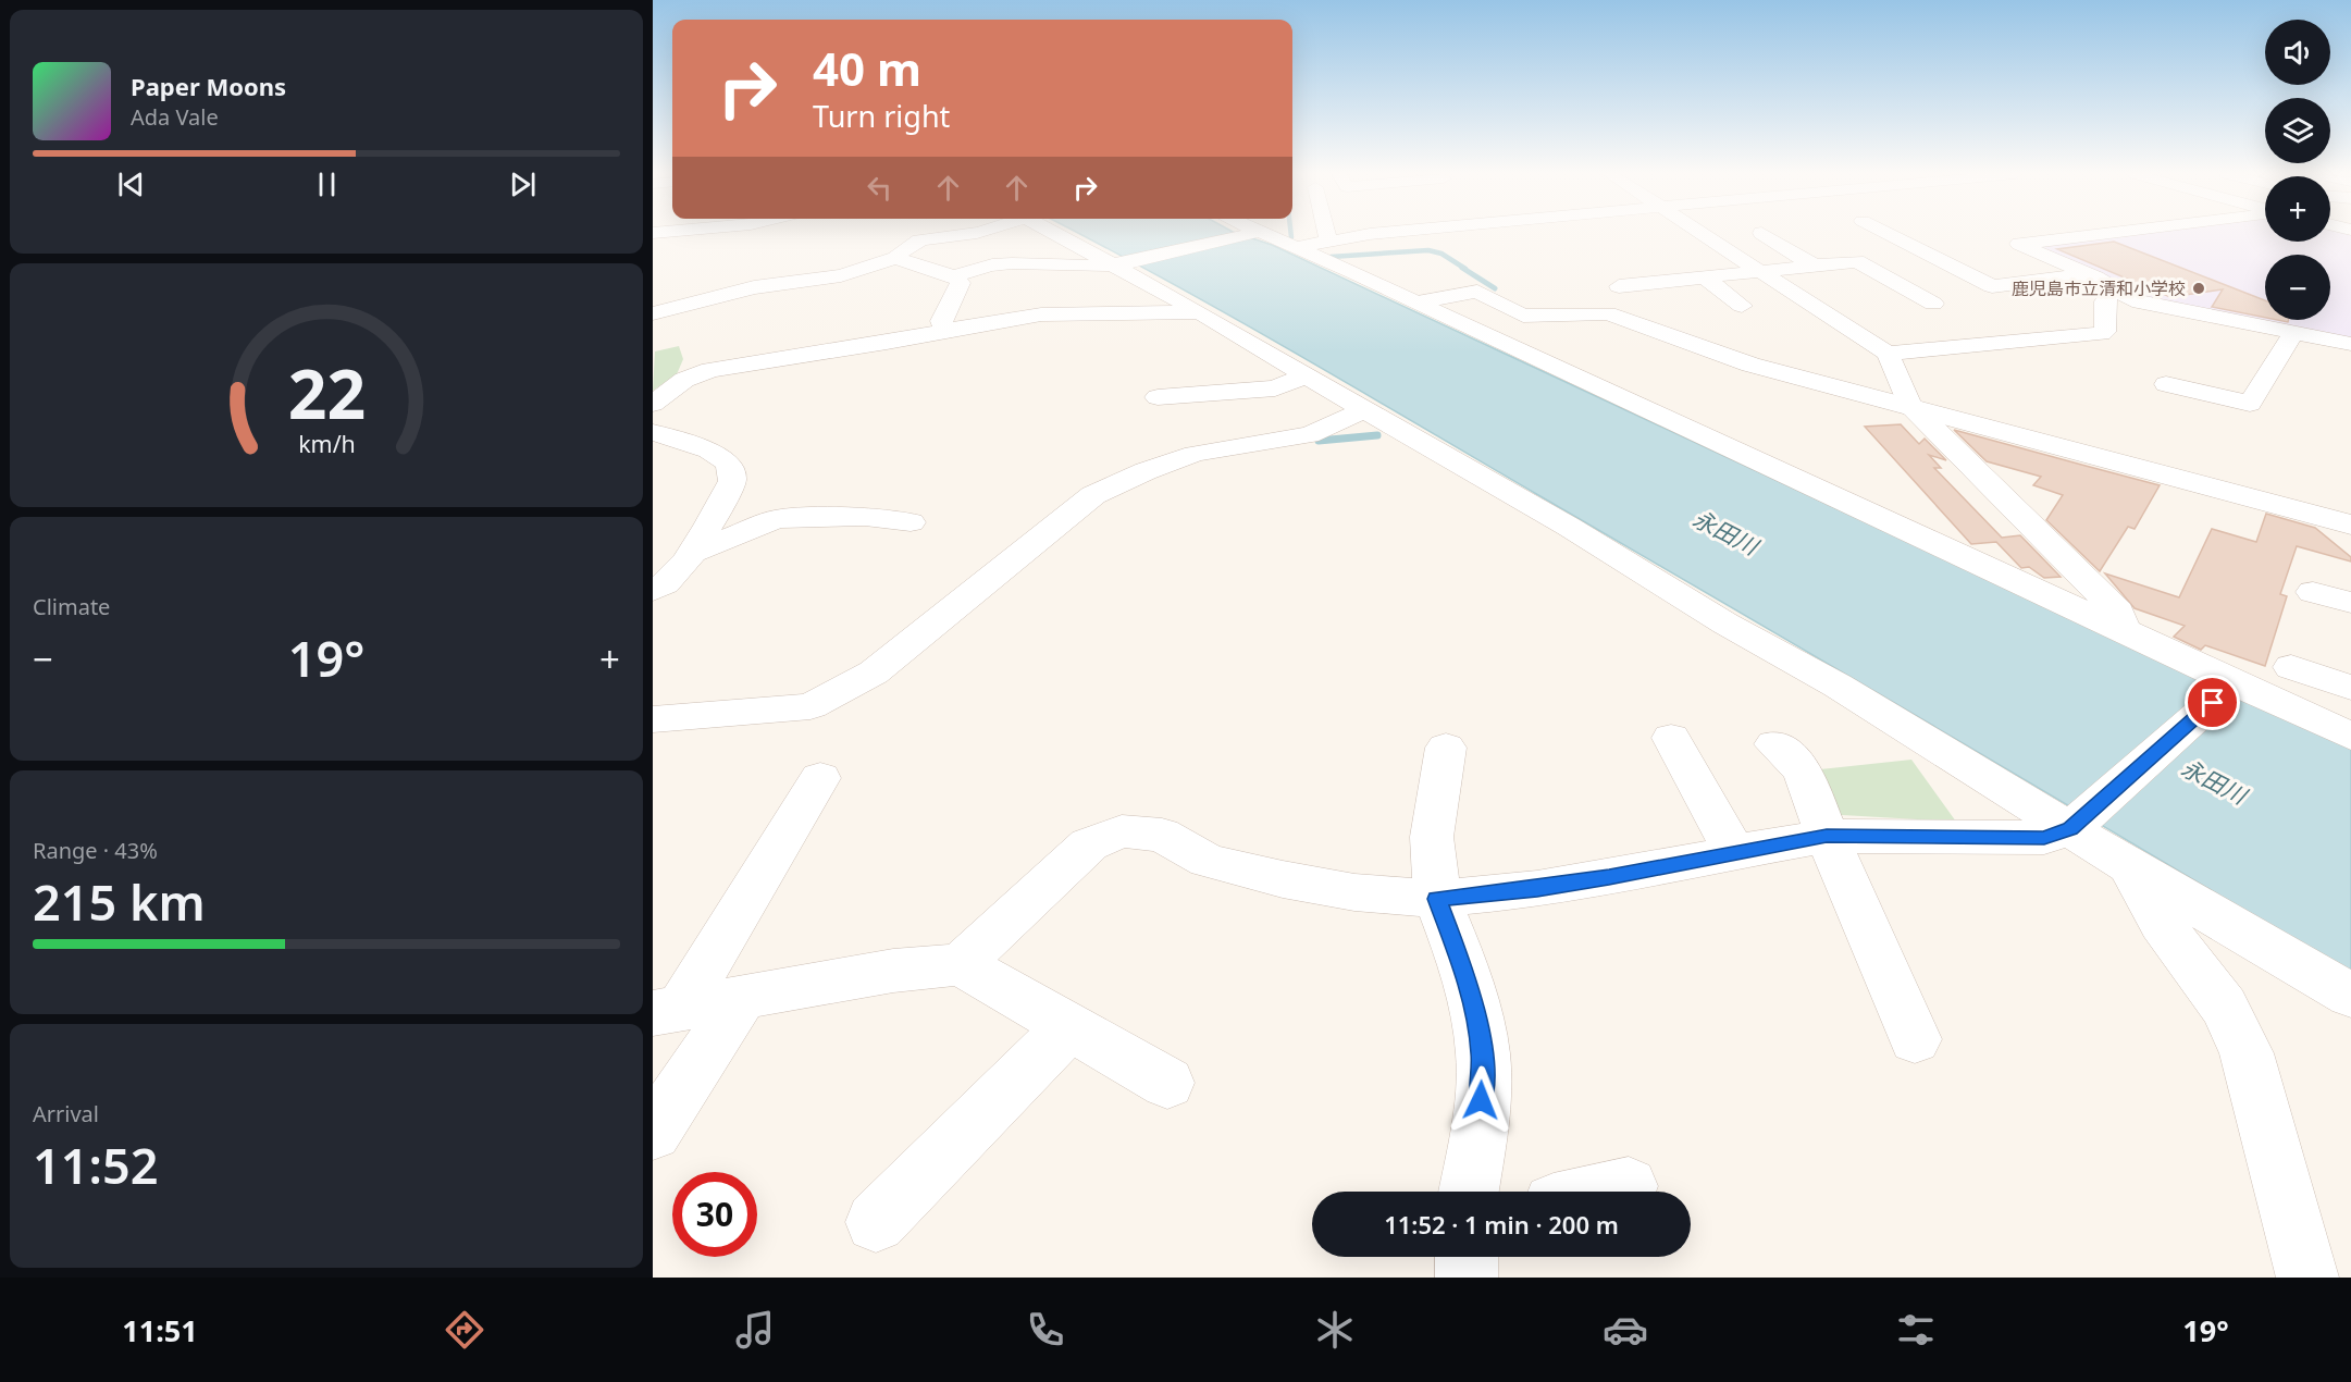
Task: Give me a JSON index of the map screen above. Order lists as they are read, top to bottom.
{
  "water": ["永田川"],
  "places": ["鹿児島市立清和小学校"],
  "page": {
    "map_buttons": ["+", "−"],
    "turn": ["40 m", "Turn right"],
    "song": ["Paper Moons", "Ada Vale"],
    "tile": [
      "Climate",
      ["Range · 43%", "215 km"],
      ["Arrival", "11:52"]
    ],
    "heat": ["−", "19°", "+"],
    "limit": "30",
    "trip": "11:52 · 1 min · 200 m",
    "tabs": ["11:51", "19°"],
    "gauge": ["22", "km/h"]
  }
}
